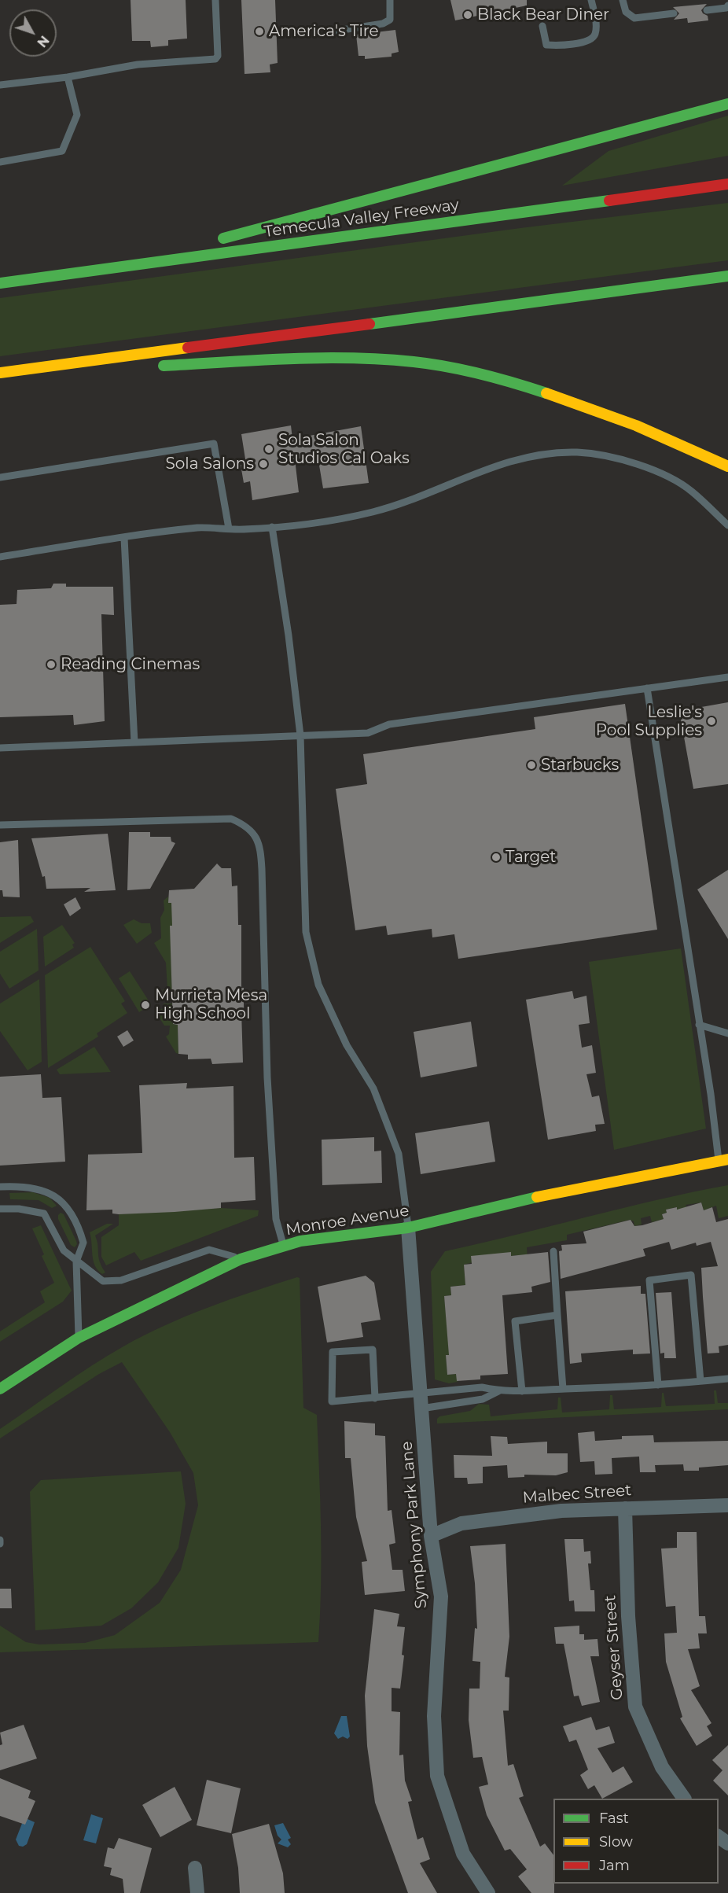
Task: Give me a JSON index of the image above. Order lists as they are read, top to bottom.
{
  "streets": {
    "main road": ["Temecula Valley Freeway", "Monroe Avenue"],
    "street": ["Malbec Street", "Symphony Park Lane", "Geyser Street"]
  },
  "crossings": [
    ["Monroe Avenue", "Symphony Park Lane"],
    ["Malbec Street", "Symphony Park Lane"],
    ["Malbec Street", "Geyser Street"]
  ],
  "places": [
    "Black Bear Diner",
    "America's Tire",
    "Sola Salon Studios Cal Oaks",
    "Sola Salons",
    "Reading Cinemas",
    "Leslie's Pool Supplies",
    "Starbucks",
    "Target",
    "Murrieta Mesa High School"
  ],
  "legend": ["Fast", "Slow", "Jam"],
  "north": "bottom right"
}
